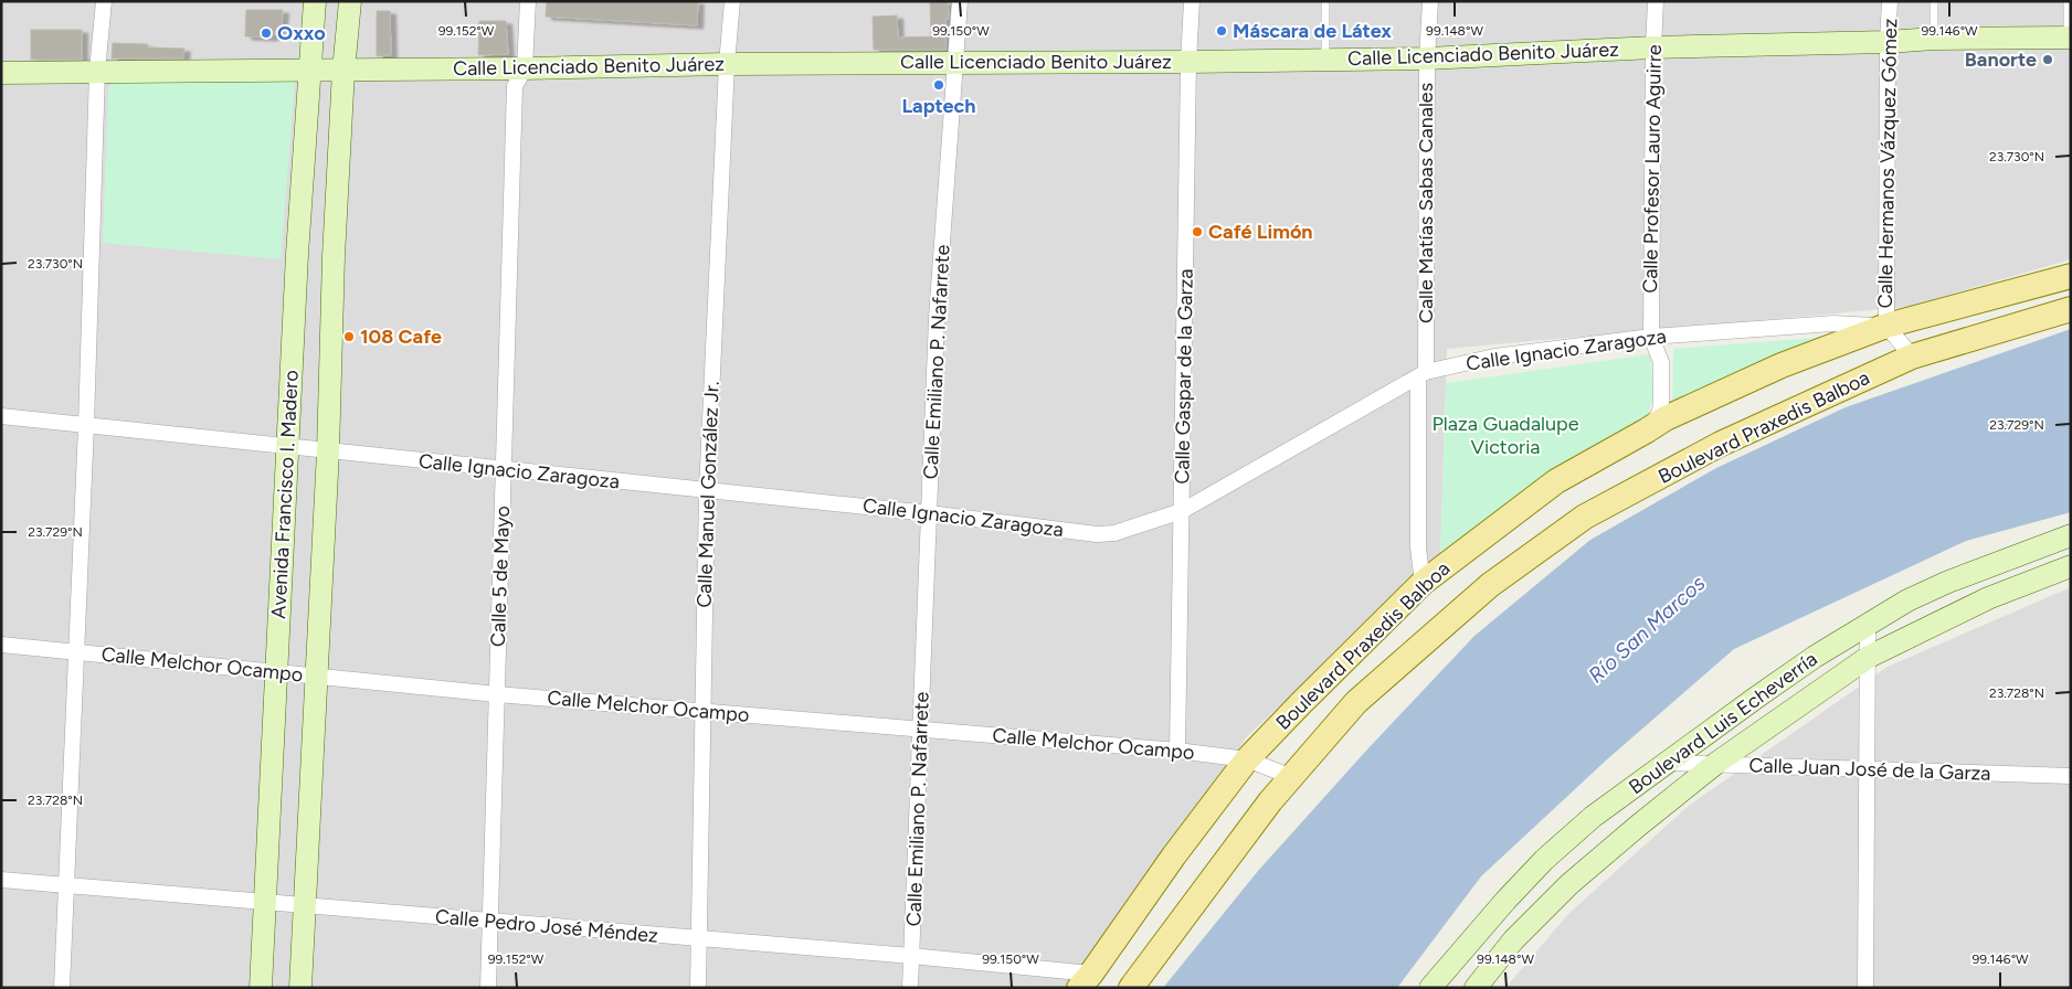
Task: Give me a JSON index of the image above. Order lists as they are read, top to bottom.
{
  "streets": {
    "main road": [
      "Calle Licenciado Benito Juárez",
      "Boulevard Praxedis Balboa",
      "Avenida Francisco I. Madero",
      "Boulevard Luis Echeverría"
    ],
    "street": [
      "Calle Hermanos Vázquez Gómez",
      "Calle Profesor Lauro Aguirre",
      "Calle Matías Sabas Canales",
      "Calle Ignacio Zaragoza",
      "Calle Emiliano P. Nafarrete",
      "Calle Gaspar de la Garza",
      "Calle Manuel González Jr.",
      "Calle 5 de Mayo",
      "Calle Melchor Ocampo",
      "Calle Juan José de la Garza",
      "Calle Pedro José Méndez"
    ]
  },
  "crossings": [
    ["Calle Licenciado Benito Juárez", "Calle Hermanos Vázquez Gómez"],
    ["Calle Licenciado Benito Juárez", "Calle Profesor Lauro Aguirre"],
    ["Calle Licenciado Benito Juárez", "Calle Matías Sabas Canales"],
    ["Calle Licenciado Benito Juárez", "Calle Emiliano P. Nafarrete"],
    ["Calle Licenciado Benito Juárez", "Calle Gaspar de la Garza"],
    ["Calle Licenciado Benito Juárez", "Avenida Francisco I. Madero"],
    ["Calle Licenciado Benito Juárez", "Calle Manuel González Jr."],
    ["Calle Licenciado Benito Juárez", "Calle 5 de Mayo"],
    ["Calle Hermanos Vázquez Gómez", "Calle Ignacio Zaragoza"],
    ["Calle Hermanos Vázquez Gómez", "Boulevard Praxedis Balboa"],
    ["Calle Profesor Lauro Aguirre", "Calle Ignacio Zaragoza"],
    ["Calle Matías Sabas Canales", "Calle Ignacio Zaragoza"],
    ["Calle Matías Sabas Canales", "Boulevard Praxedis Balboa"],
    ["Calle Ignacio Zaragoza", "Calle Emiliano P. Nafarrete"],
    ["Calle Ignacio Zaragoza", "Calle Gaspar de la Garza"],
    ["Calle Ignacio Zaragoza", "Boulevard Praxedis Balboa"],
    ["Calle Ignacio Zaragoza", "Avenida Francisco I. Madero"],
    ["Calle Ignacio Zaragoza", "Calle Manuel González Jr."],
    ["Calle Ignacio Zaragoza", "Calle 5 de Mayo"],
    ["Calle Emiliano P. Nafarrete", "Calle Melchor Ocampo"],
    ["Calle Emiliano P. Nafarrete", "Calle Pedro José Méndez"],
    ["Calle Gaspar de la Garza", "Calle Melchor Ocampo"],
    ["Boulevard Praxedis Balboa", "Calle Melchor Ocampo"],
    ["Boulevard Praxedis Balboa", "Calle Pedro José Méndez"],
    ["Avenida Francisco I. Madero", "Calle Melchor Ocampo"],
    ["Avenida Francisco I. Madero", "Calle Pedro José Méndez"],
    ["Calle Manuel González Jr.", "Calle Melchor Ocampo"],
    ["Calle Manuel González Jr.", "Calle Pedro José Méndez"],
    ["Calle 5 de Mayo", "Calle Melchor Ocampo"],
    ["Calle 5 de Mayo", "Calle Pedro José Méndez"],
    ["Boulevard Luis Echeverría", "Calle Juan José de la Garza"]
  ],
  "water": ["Río San Marcos"],
  "parks": ["Plaza Guadalupe Victoria"],
  "places": [
    "Máscara de Látex",
    "Oxxo",
    "Banorte",
    "Laptech",
    "Café Limón",
    "108 Cafe"
  ],
  "coordinates": [
    "99.152°W",
    "99.150°W",
    "99.148°W",
    "99.146°W",
    "23.730°N",
    "23.729°N",
    "23.728°N"
  ]
}
